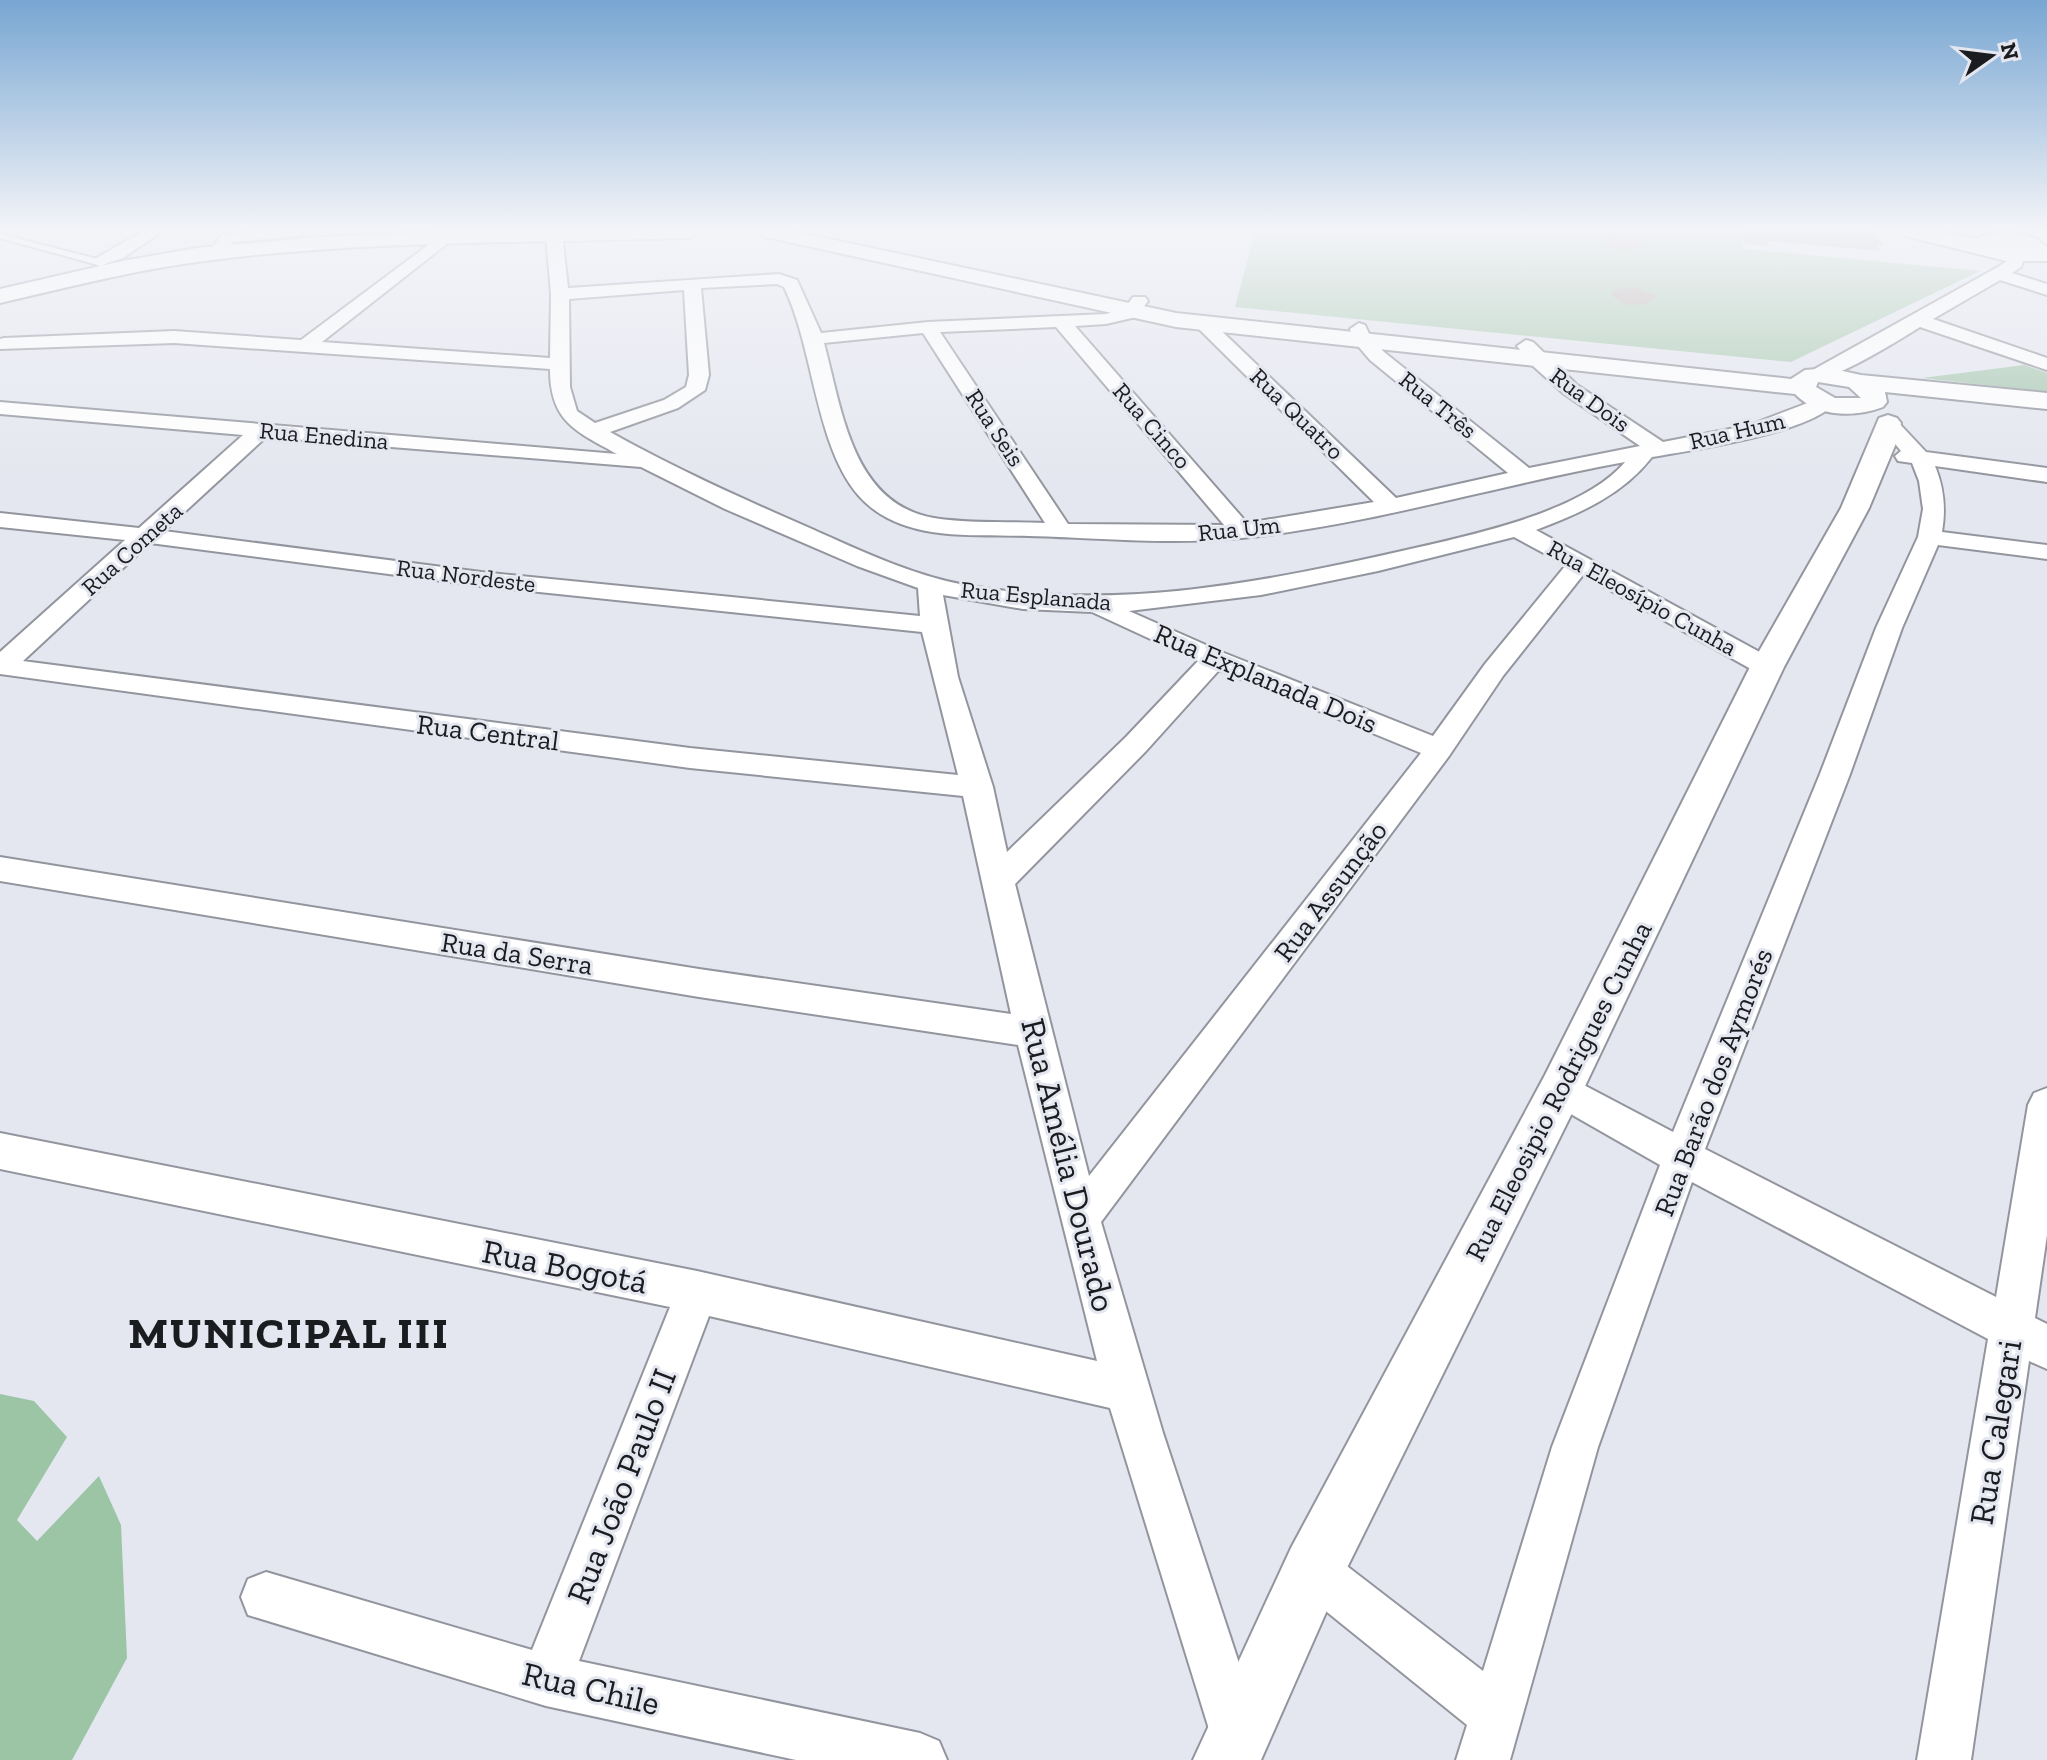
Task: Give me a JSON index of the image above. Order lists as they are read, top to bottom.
{
  "streets": {
    "street": [
      "Rua Dois",
      "Rua Três",
      "Rua Quatro",
      "Rua Cinco",
      "Rua Seis",
      "Rua Hum",
      "Rua Enedina",
      "Rua Um",
      "Rua Cometa",
      "Rua Nordeste",
      "Rua Esplanada",
      "Rua Eleosípio Cunha",
      "Rua Explanada Dois",
      "Rua Central",
      "Rua Assunção",
      "Rua da Serra",
      "Rua Barão dos Aymorés",
      "Rua Eleosipio Rodrigues Cunha",
      "Rua Amélia Dourado",
      "Rua Bogotá",
      "Rua Calegari",
      "Rua João Paulo II",
      "Rua Chile"
    ]
  },
  "crossings": [
    ["Rua Dois", "Rua Hum"],
    ["Rua Dois", "Rua Um"],
    ["Rua Dois", "Rua Esplanada"],
    ["Rua Três", "Rua Um"],
    ["Rua Quatro", "Rua Um"],
    ["Rua Cinco", "Rua Um"],
    ["Rua Seis", "Rua Um"],
    ["Rua Hum", "Rua Um"],
    ["Rua Hum", "Rua Esplanada"],
    ["Rua Hum", "Rua Barão dos Aymorés"],
    ["Rua Hum", "Rua Eleosipio Rodrigues Cunha"],
    ["Rua Enedina", "Rua Cometa"],
    ["Rua Enedina", "Rua Esplanada"],
    ["Rua Um", "Rua Esplanada"],
    ["Rua Cometa", "Rua Nordeste"],
    ["Rua Cometa", "Rua Central"],
    ["Rua Nordeste", "Rua Amélia Dourado"],
    ["Rua Esplanada", "Rua Eleosípio Cunha"],
    ["Rua Esplanada", "Rua Explanada Dois"],
    ["Rua Esplanada", "Rua Amélia Dourado"],
    ["Rua Eleosípio Cunha", "Rua Assunção"],
    ["Rua Eleosípio Cunha", "Rua Eleosipio Rodrigues Cunha"],
    ["Rua Explanada Dois", "Rua Assunção"],
    ["Rua Central", "Rua Amélia Dourado"],
    ["Rua Assunção", "Rua Amélia Dourado"],
    ["Rua da Serra", "Rua Amélia Dourado"],
    ["Rua Barão dos Aymorés", "Rua Eleosipio Rodrigues Cunha"],
    ["Rua Eleosipio Rodrigues Cunha", "Rua Amélia Dourado"],
    ["Rua Amélia Dourado", "Rua Bogotá"],
    ["Rua Bogotá", "Rua João Paulo II"],
    ["Rua João Paulo II", "Rua Chile"]
  ],
  "districts": ["MUNICIPAL III"],
  "north": "right"
}
